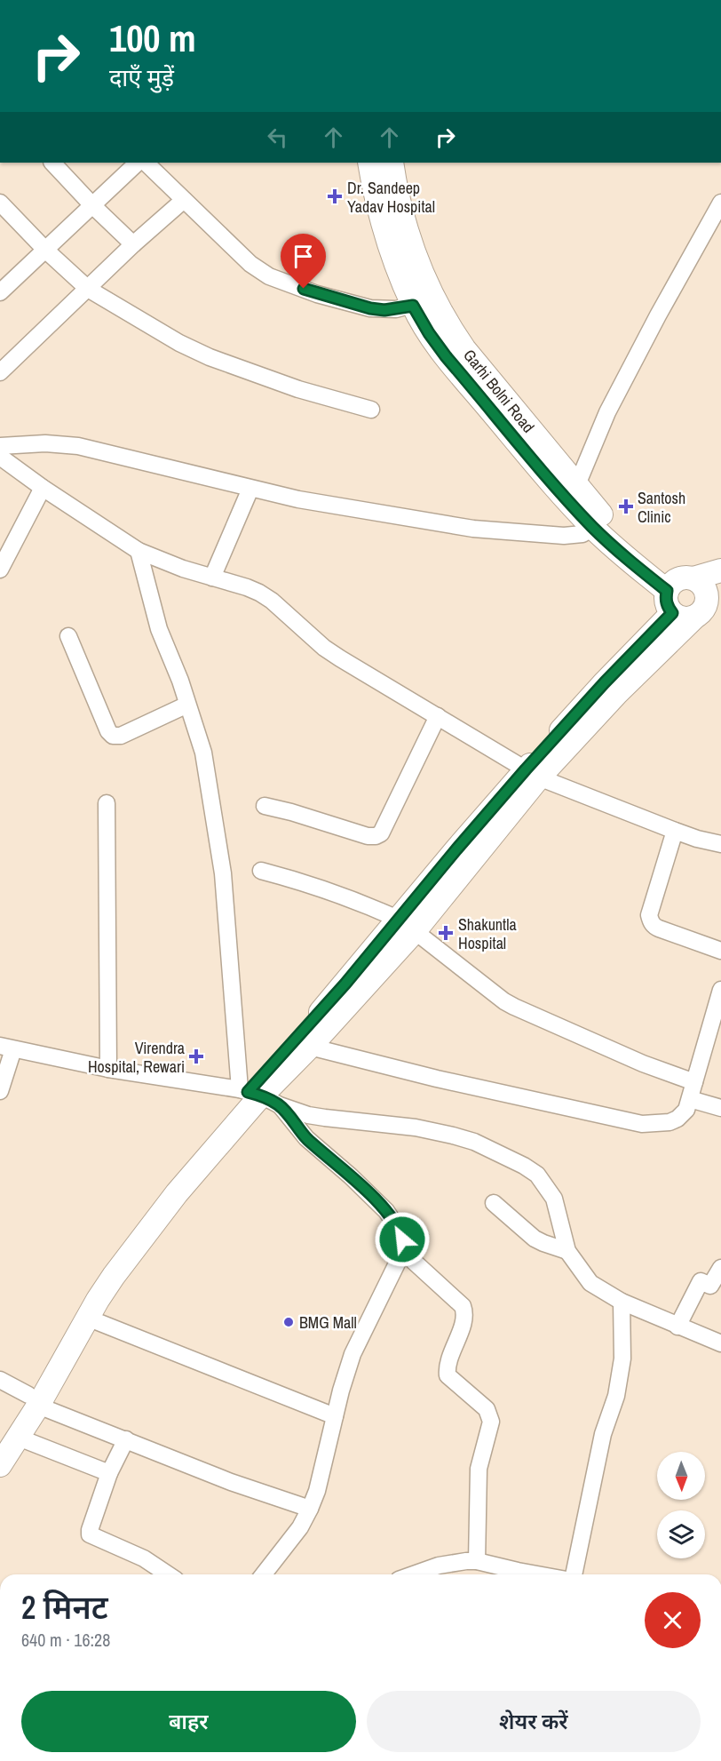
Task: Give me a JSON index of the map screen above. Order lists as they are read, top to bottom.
{
  "streets": {
    "main road": ["Garhi Bolni Road"]
  },
  "places": {
    "health": [
      "Dr. Sandeep Yadav Hospital",
      "Santosh Clinic",
      "Shakuntla Hospital",
      "Virendra Hospital, Rewari"
    ],
    "other": ["BMG Mall"]
  },
  "north": "bottom",
  "page": {
    "turn": ["100 m", "दाएँ मुड़ें"],
    "heading": ["2 मिनट", "640 m · 16:28"],
    "buttons": ["बाहर", "शेयर करें"]
  }
}
